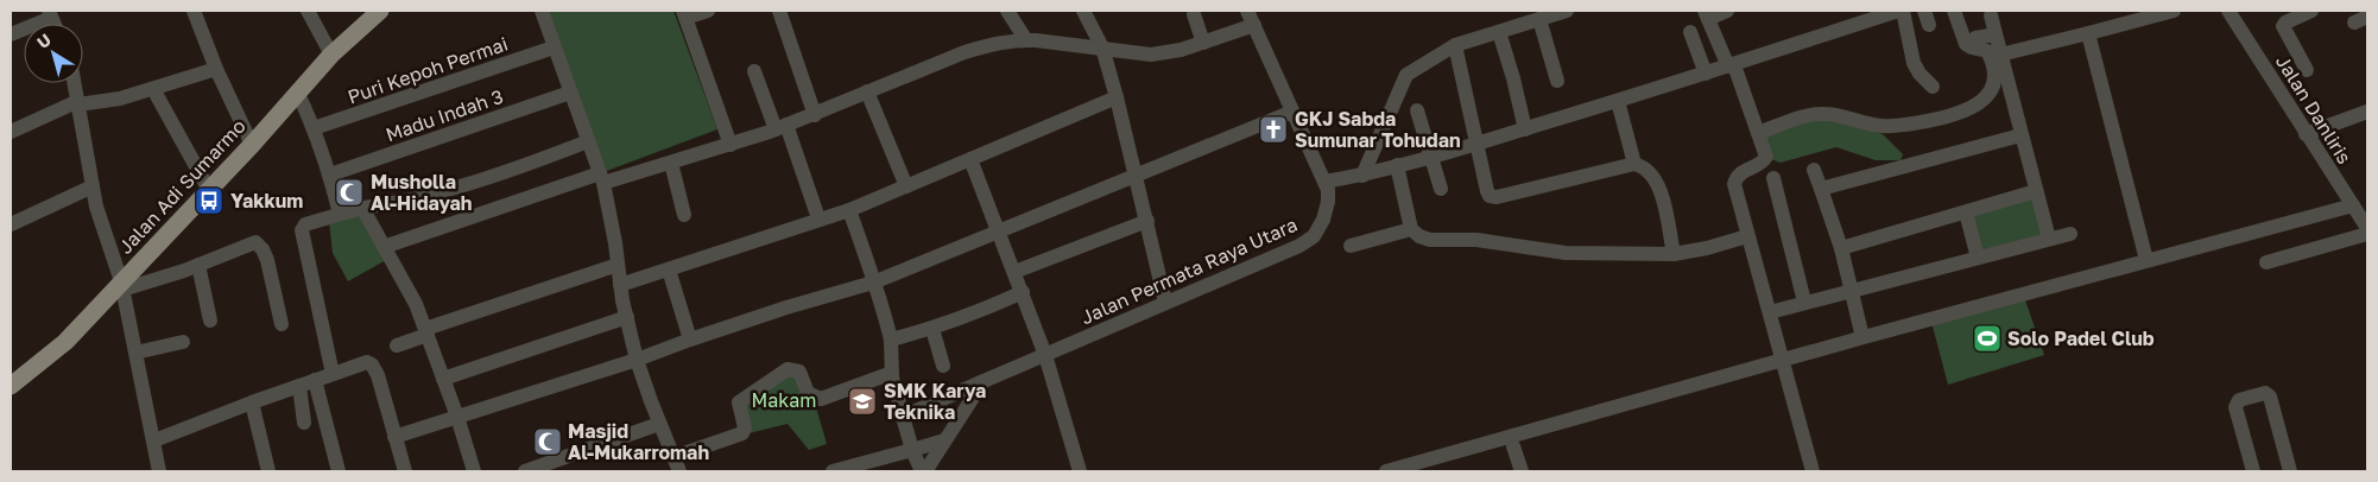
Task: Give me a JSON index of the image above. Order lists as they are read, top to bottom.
{
  "streets": {
    "main road": ["Jalan Adi Sumarmo"],
    "street": [
      "Puri Kepoh Permai",
      "Jalan Danliris",
      "Madu Indah 3",
      "Jalan Permata Raya Utara"
    ]
  },
  "parks": ["Makam"],
  "places": {
    "church": ["GKJ Sabda Sumunar Tohudan"],
    "mosque": ["Musholla Al-Hidayah", "Masjid Al-Mukarromah"],
    "bus stop": ["Yakkum"],
    "sports": ["Solo Padel Club"],
    "school or university": ["SMK Karya Teknika"]
  },
  "north": "top left"
}
